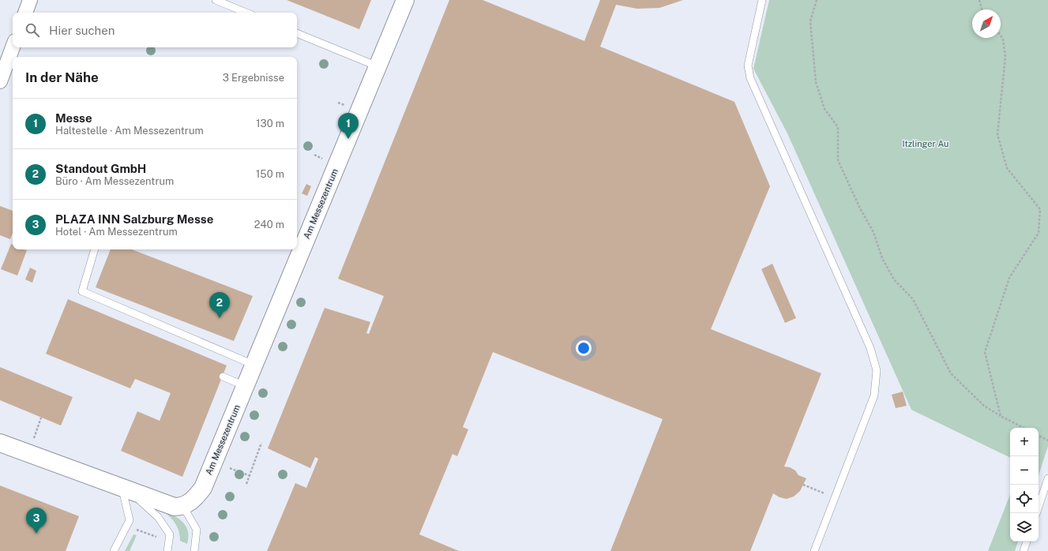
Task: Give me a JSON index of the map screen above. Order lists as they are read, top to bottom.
{
  "streets": {
    "street": ["Am Messezentrum"]
  },
  "parks": ["Itzlinger Au"],
  "north": "top right",
  "page": {
    "search": "Hier suchen",
    "heading": ["In der Nähe", "3 Ergebnisse"],
    "list": [
      {
        "mark": "1",
        "name": "Messe",
        "note": "Haltestelle · Am Messezentrum",
        "value": "130 m"
      },
      {
        "mark": "2",
        "name": "Standout GmbH",
        "note": "Büro · Am Messezentrum",
        "value": "150 m"
      },
      {
        "mark": "3",
        "name": "PLAZA INN Salzburg Messe",
        "note": "Hotel · Am Messezentrum",
        "value": "240 m"
      }
    ],
    "pins": ["1", "2", "3"],
    "map_buttons": ["+", "−"]
  }
}
